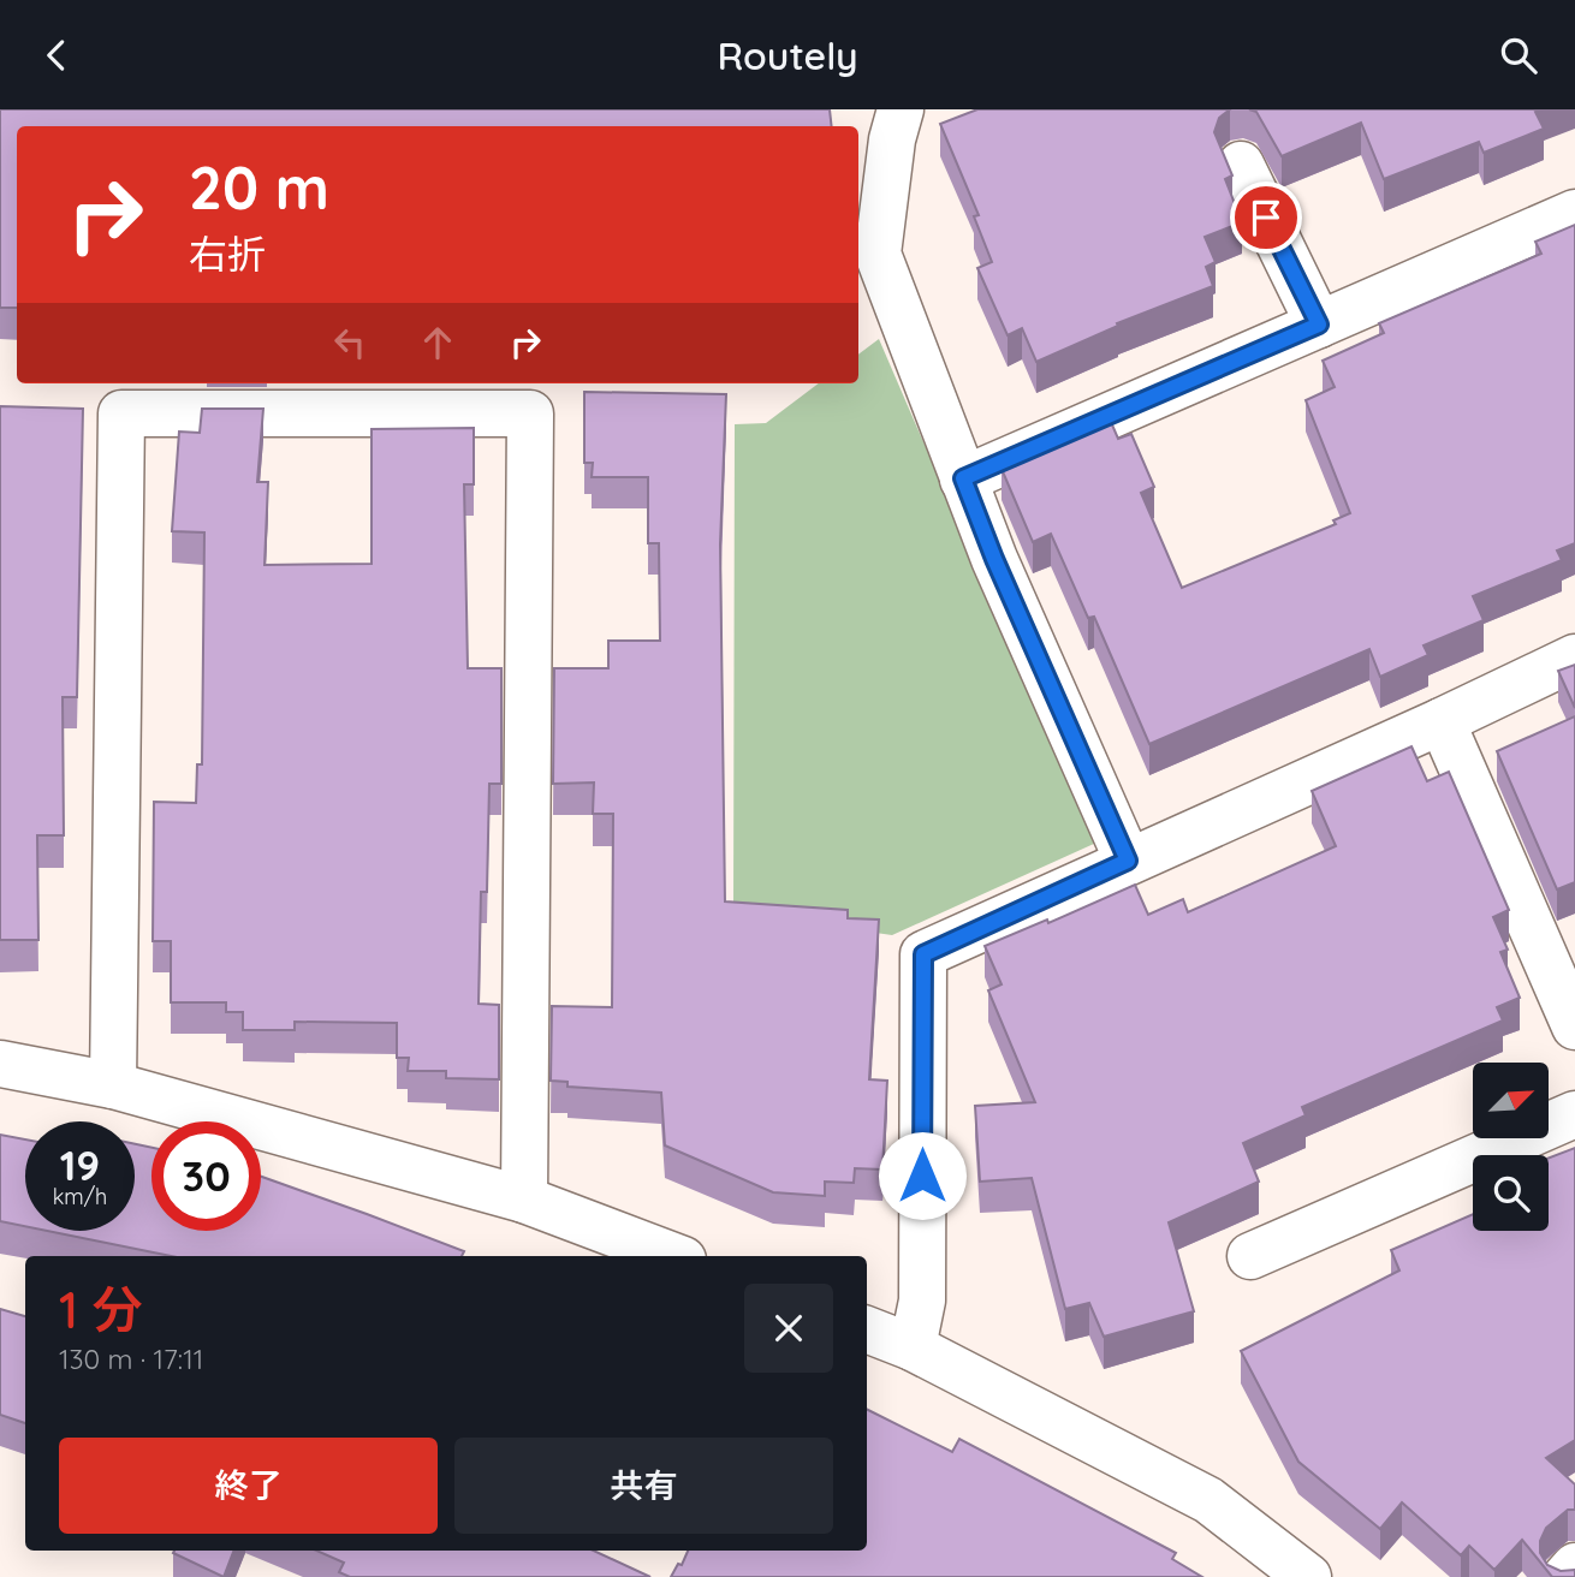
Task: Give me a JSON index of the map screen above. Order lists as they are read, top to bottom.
{
  "north": "top right",
  "page": {
    "header": "Routely",
    "turn": ["20 m", "右折"],
    "speed": "19 km/h",
    "limit": "30",
    "heading": ["1 分", "130 m · 17:11"],
    "buttons": ["終了", "共有"]
  }
}
